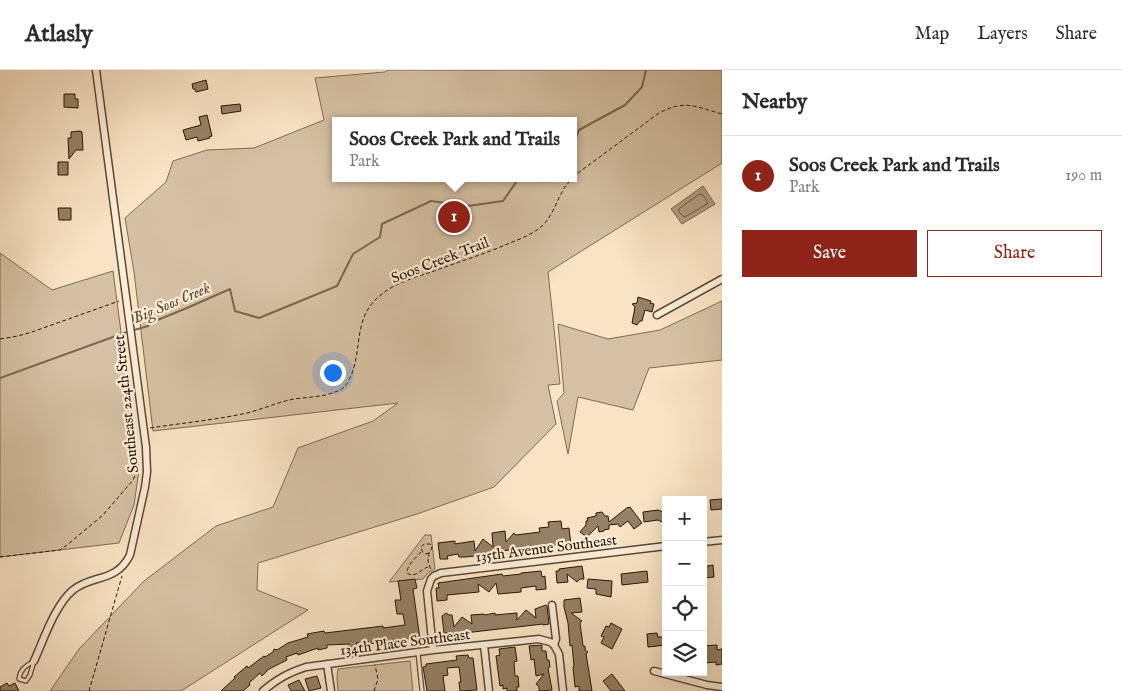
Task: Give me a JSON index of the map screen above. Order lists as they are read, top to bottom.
{
  "streets": {
    "street": ["Southeast 224th Street", "135th Avenue Southeast", "134th Place Southeast"],
    "path": ["Soos Creek Trail"]
  },
  "crossings": [
    ["Soos Creek Trail", "Southeast 224th Street"]
  ],
  "water": ["Big Soos Creek"],
  "page": {
    "header": "Atlasly",
    "nav": ["Map", "Layers", "Share"],
    "heading": "Nearby",
    "popup": ["Soos Creek Park and Trails", "Park"],
    "list": [
      {
        "mark": "1",
        "name": "Soos Creek Park and Trails",
        "note": "Park",
        "value": "190 m"
      }
    ],
    "pins": "1",
    "buttons": ["Save", "Share"],
    "map_buttons": ["+", "−"]
  }
}
